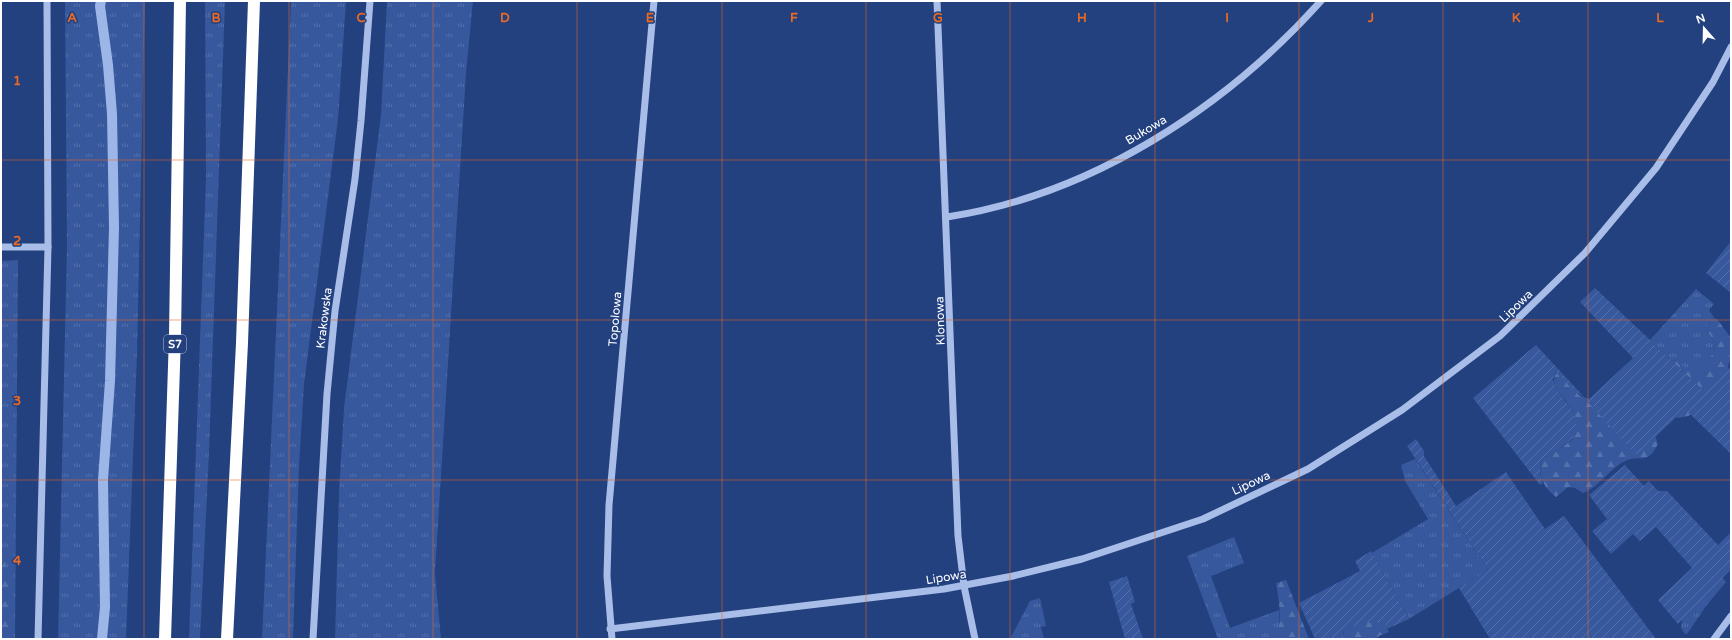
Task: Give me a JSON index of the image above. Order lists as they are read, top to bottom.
{
  "streets": {
    "highway": ["S7"],
    "street": [
      "Bukowa",
      "Lipowa",
      "Krakowska",
      "Topolowa",
      "Klonowa"
    ]
  },
  "crossings": [
    ["Bukowa", "Klonowa"],
    ["Lipowa", "Topolowa"],
    ["Lipowa", "Klonowa"]
  ],
  "north": "top",
  "grid": {
    "columns": [
      "A",
      "B",
      "C",
      "D",
      "E",
      "F",
      "G",
      "H",
      "I",
      "J",
      "K",
      "L"
    ],
    "rows": [
      "1",
      "2",
      "3",
      "4"
    ]
  }
}
